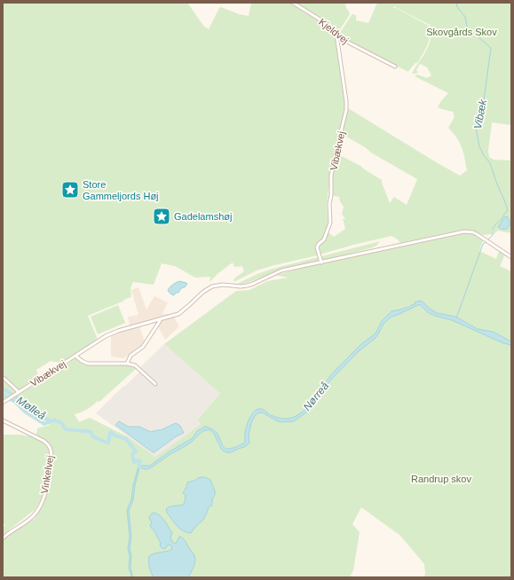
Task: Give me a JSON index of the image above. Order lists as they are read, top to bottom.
{
  "streets": {
    "street": ["Kjeldvej", "Vibækvej", "Vinkelvej"]
  },
  "crossings": [
    ["Kjeldvej", "Vibækvej"]
  ],
  "water": ["Vibæk", "Nørreå", "Mølleå"],
  "parks": ["Skovgårds Skov", "Randrup skov"],
  "places": {
    "place": ["Store Gammeljords Høj", "Gadelamshøj"]
  }
}
